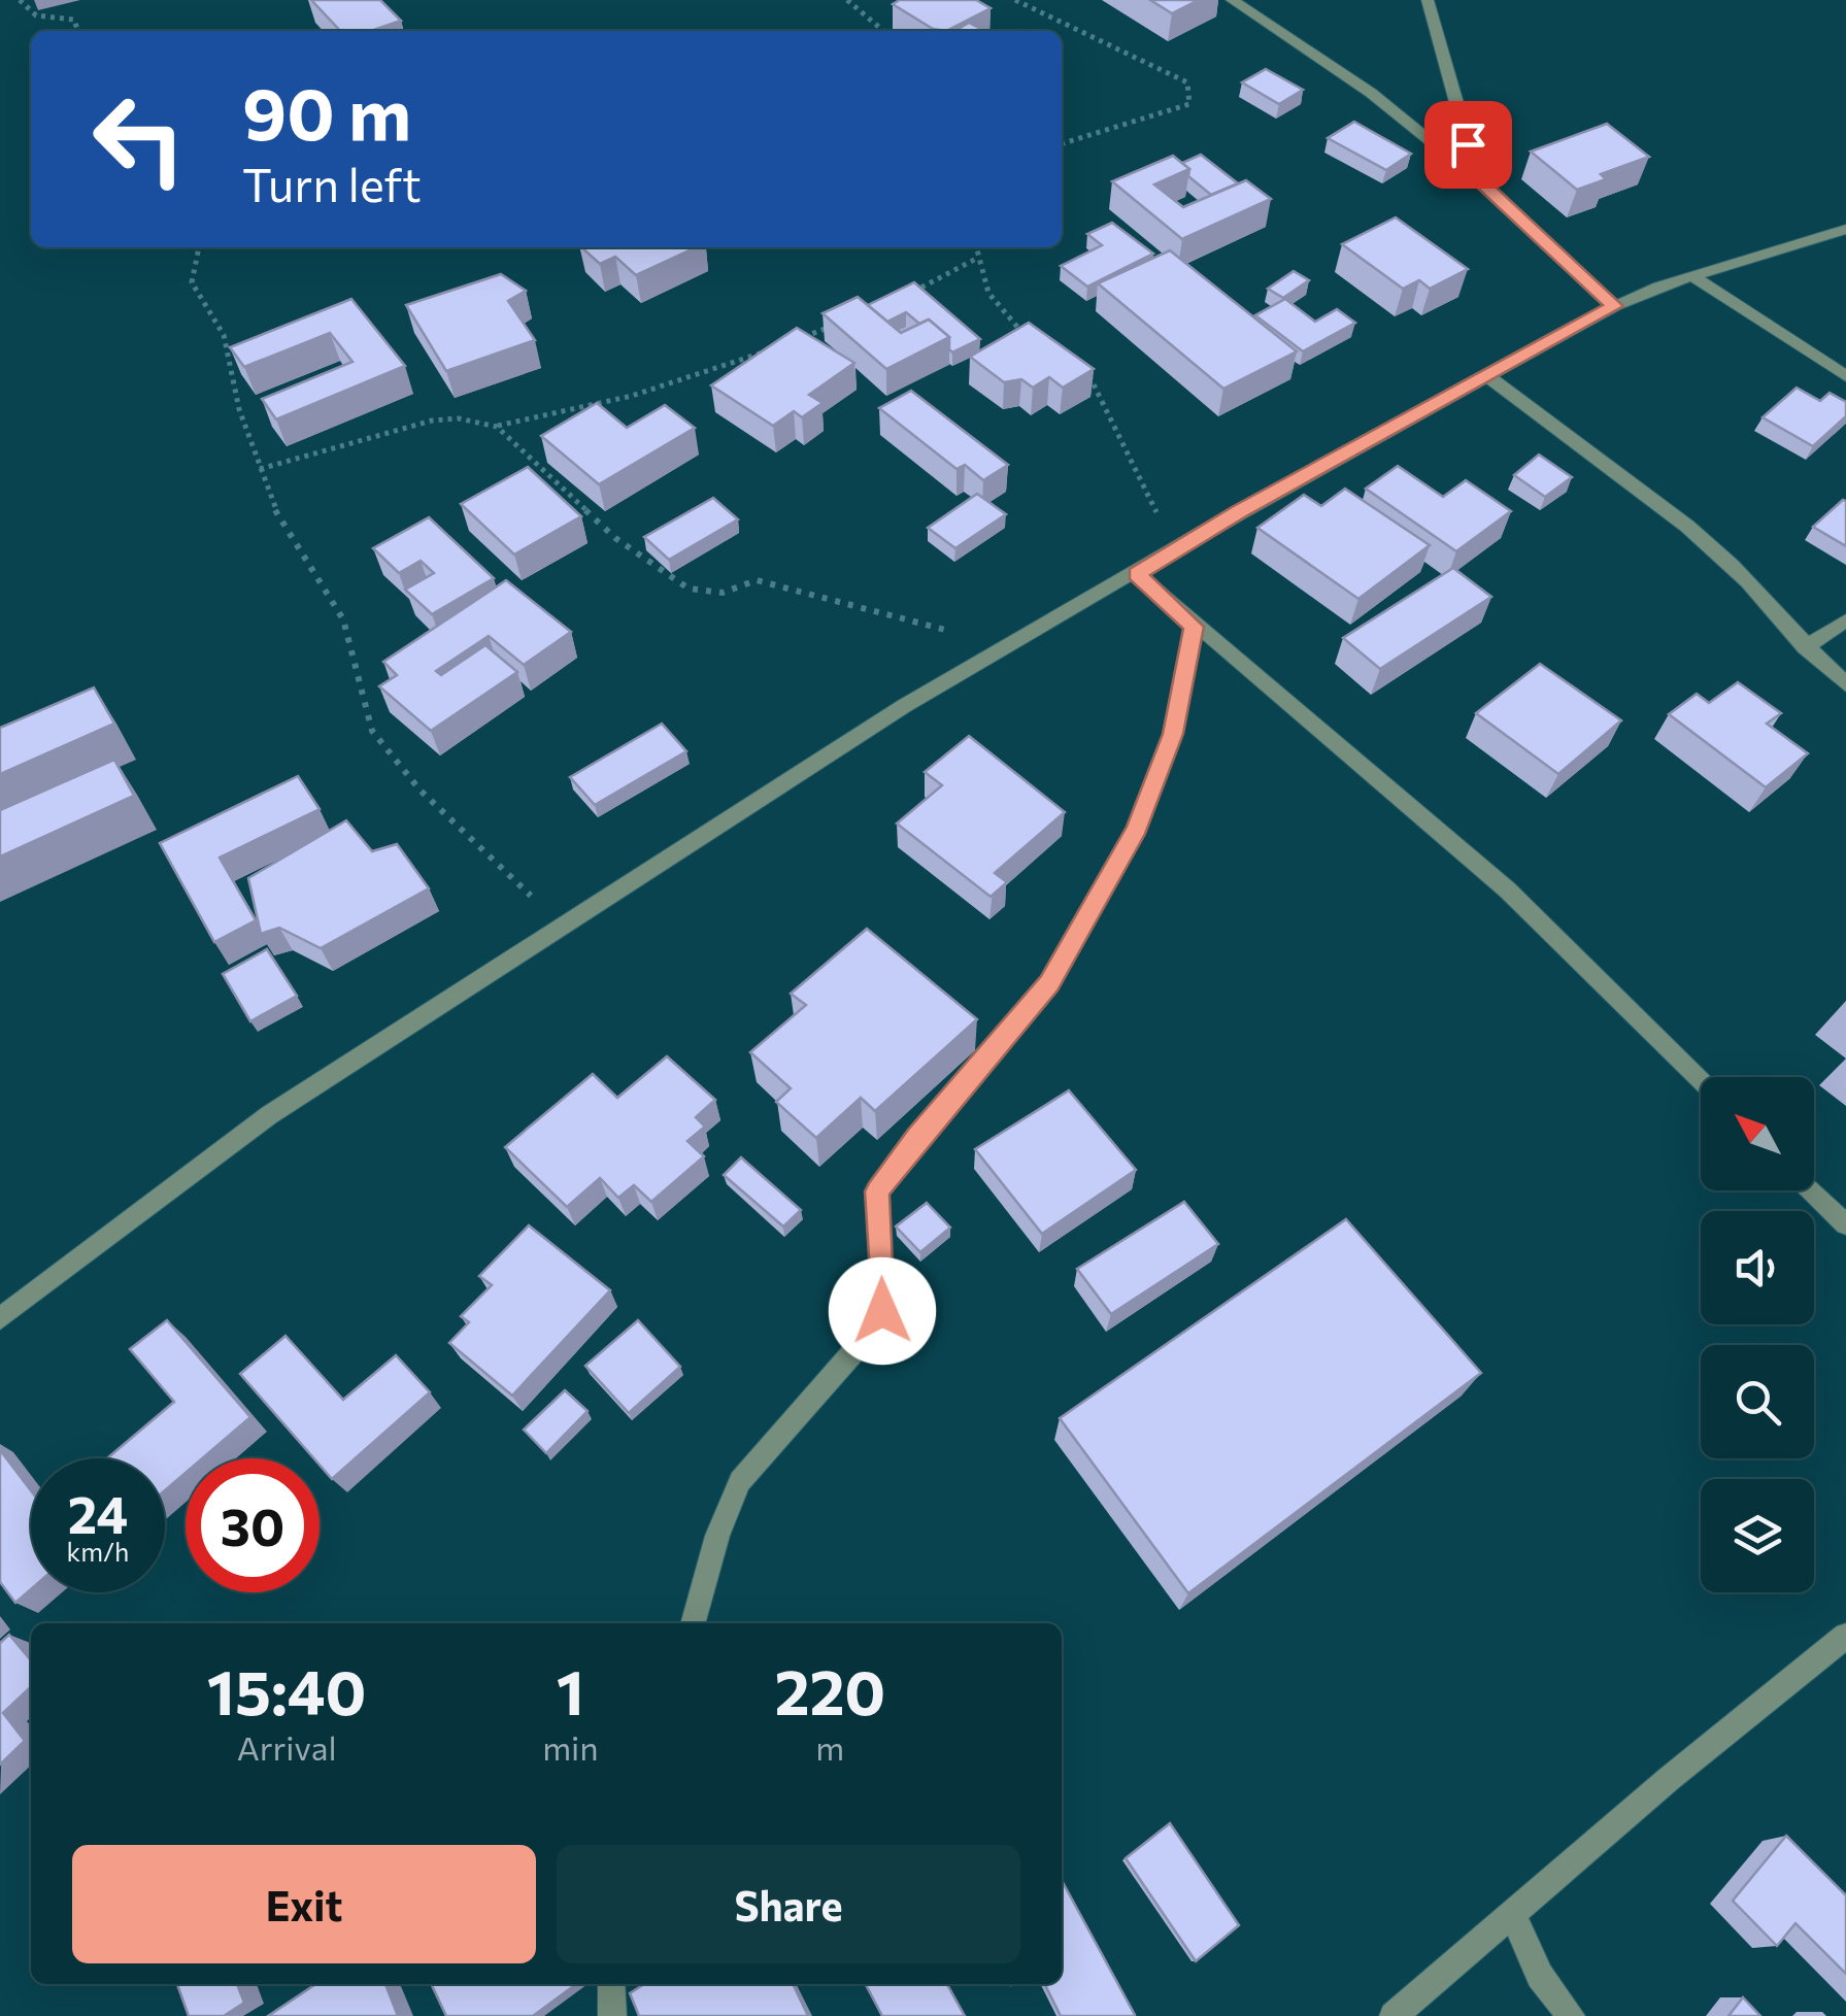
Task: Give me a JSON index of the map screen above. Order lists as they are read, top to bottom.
{
  "north": "top left",
  "page": {
    "turn": ["90 m", "Turn left"],
    "speed": "24 km/h",
    "limit": "30",
    "eta": [
      "15:40",
      "Arrival",
      "1",
      "min",
      "220",
      "m"
    ],
    "buttons": ["Exit", "Share"]
  }
}
